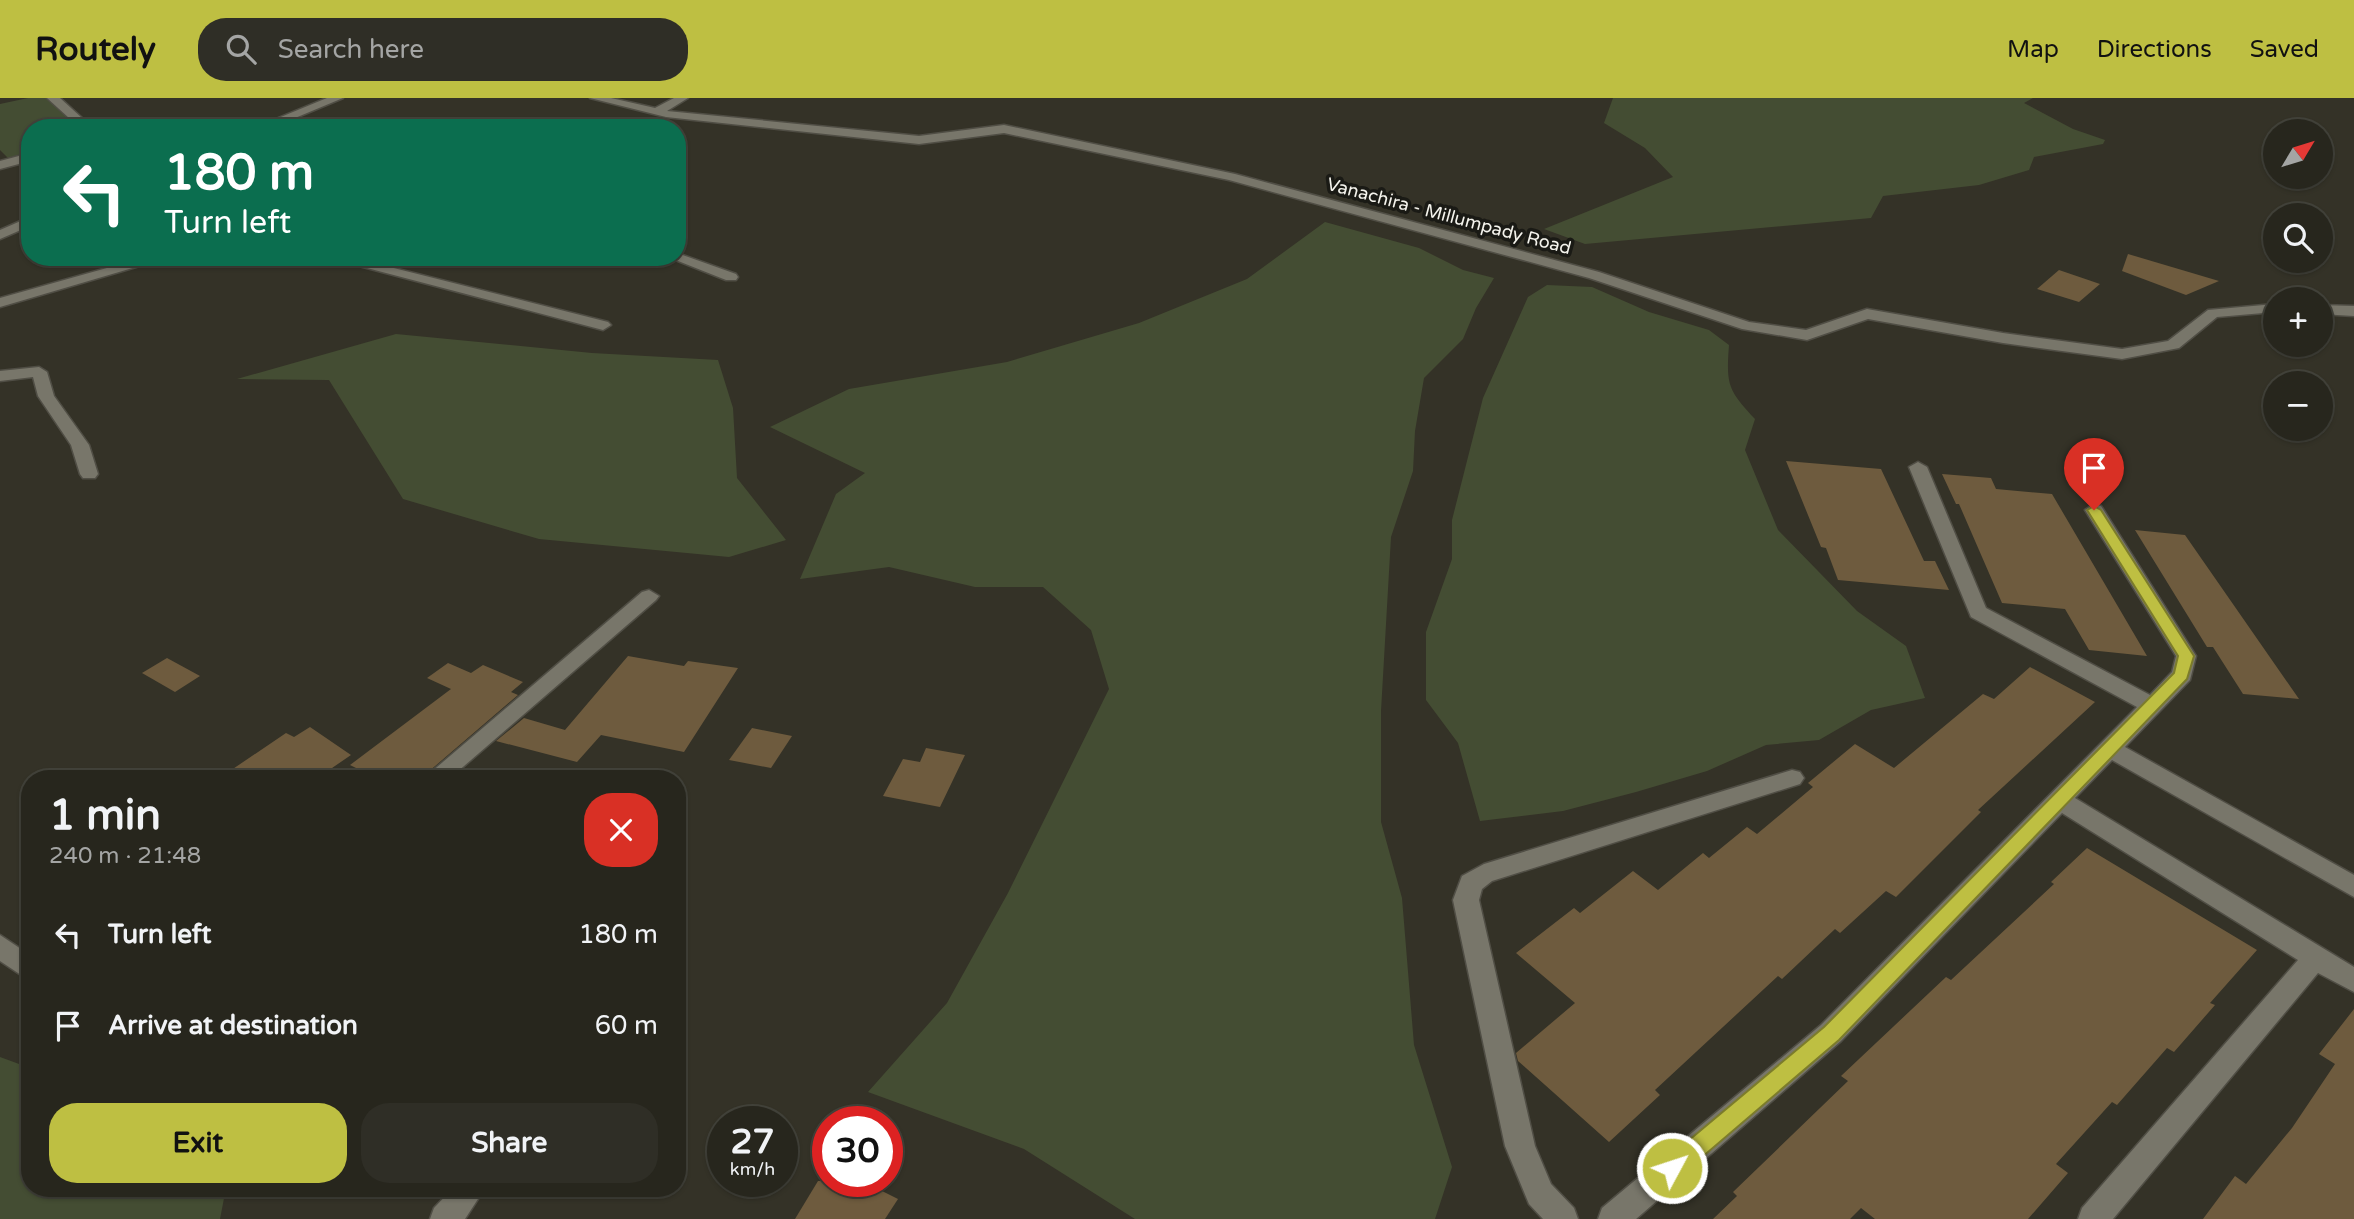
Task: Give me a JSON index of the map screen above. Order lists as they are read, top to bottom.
{
  "streets": {
    "street": ["Vanachira - Millumpady Road"]
  },
  "north": "top right",
  "page": {
    "header": "Routely",
    "search": "Search here",
    "nav": ["Map", "Directions", "Saved"],
    "map_buttons": ["+", "−"],
    "turn": ["180 m", "Turn left"],
    "heading": ["1 min", "240 m · 21:48"],
    "list": [
      {
        "name": "Turn left",
        "value": "180 m"
      },
      {
        "name": "Arrive at destination",
        "value": "60 m"
      }
    ],
    "buttons": ["Exit", "Share"],
    "speed": "27 km/h",
    "limit": "30"
  }
}
